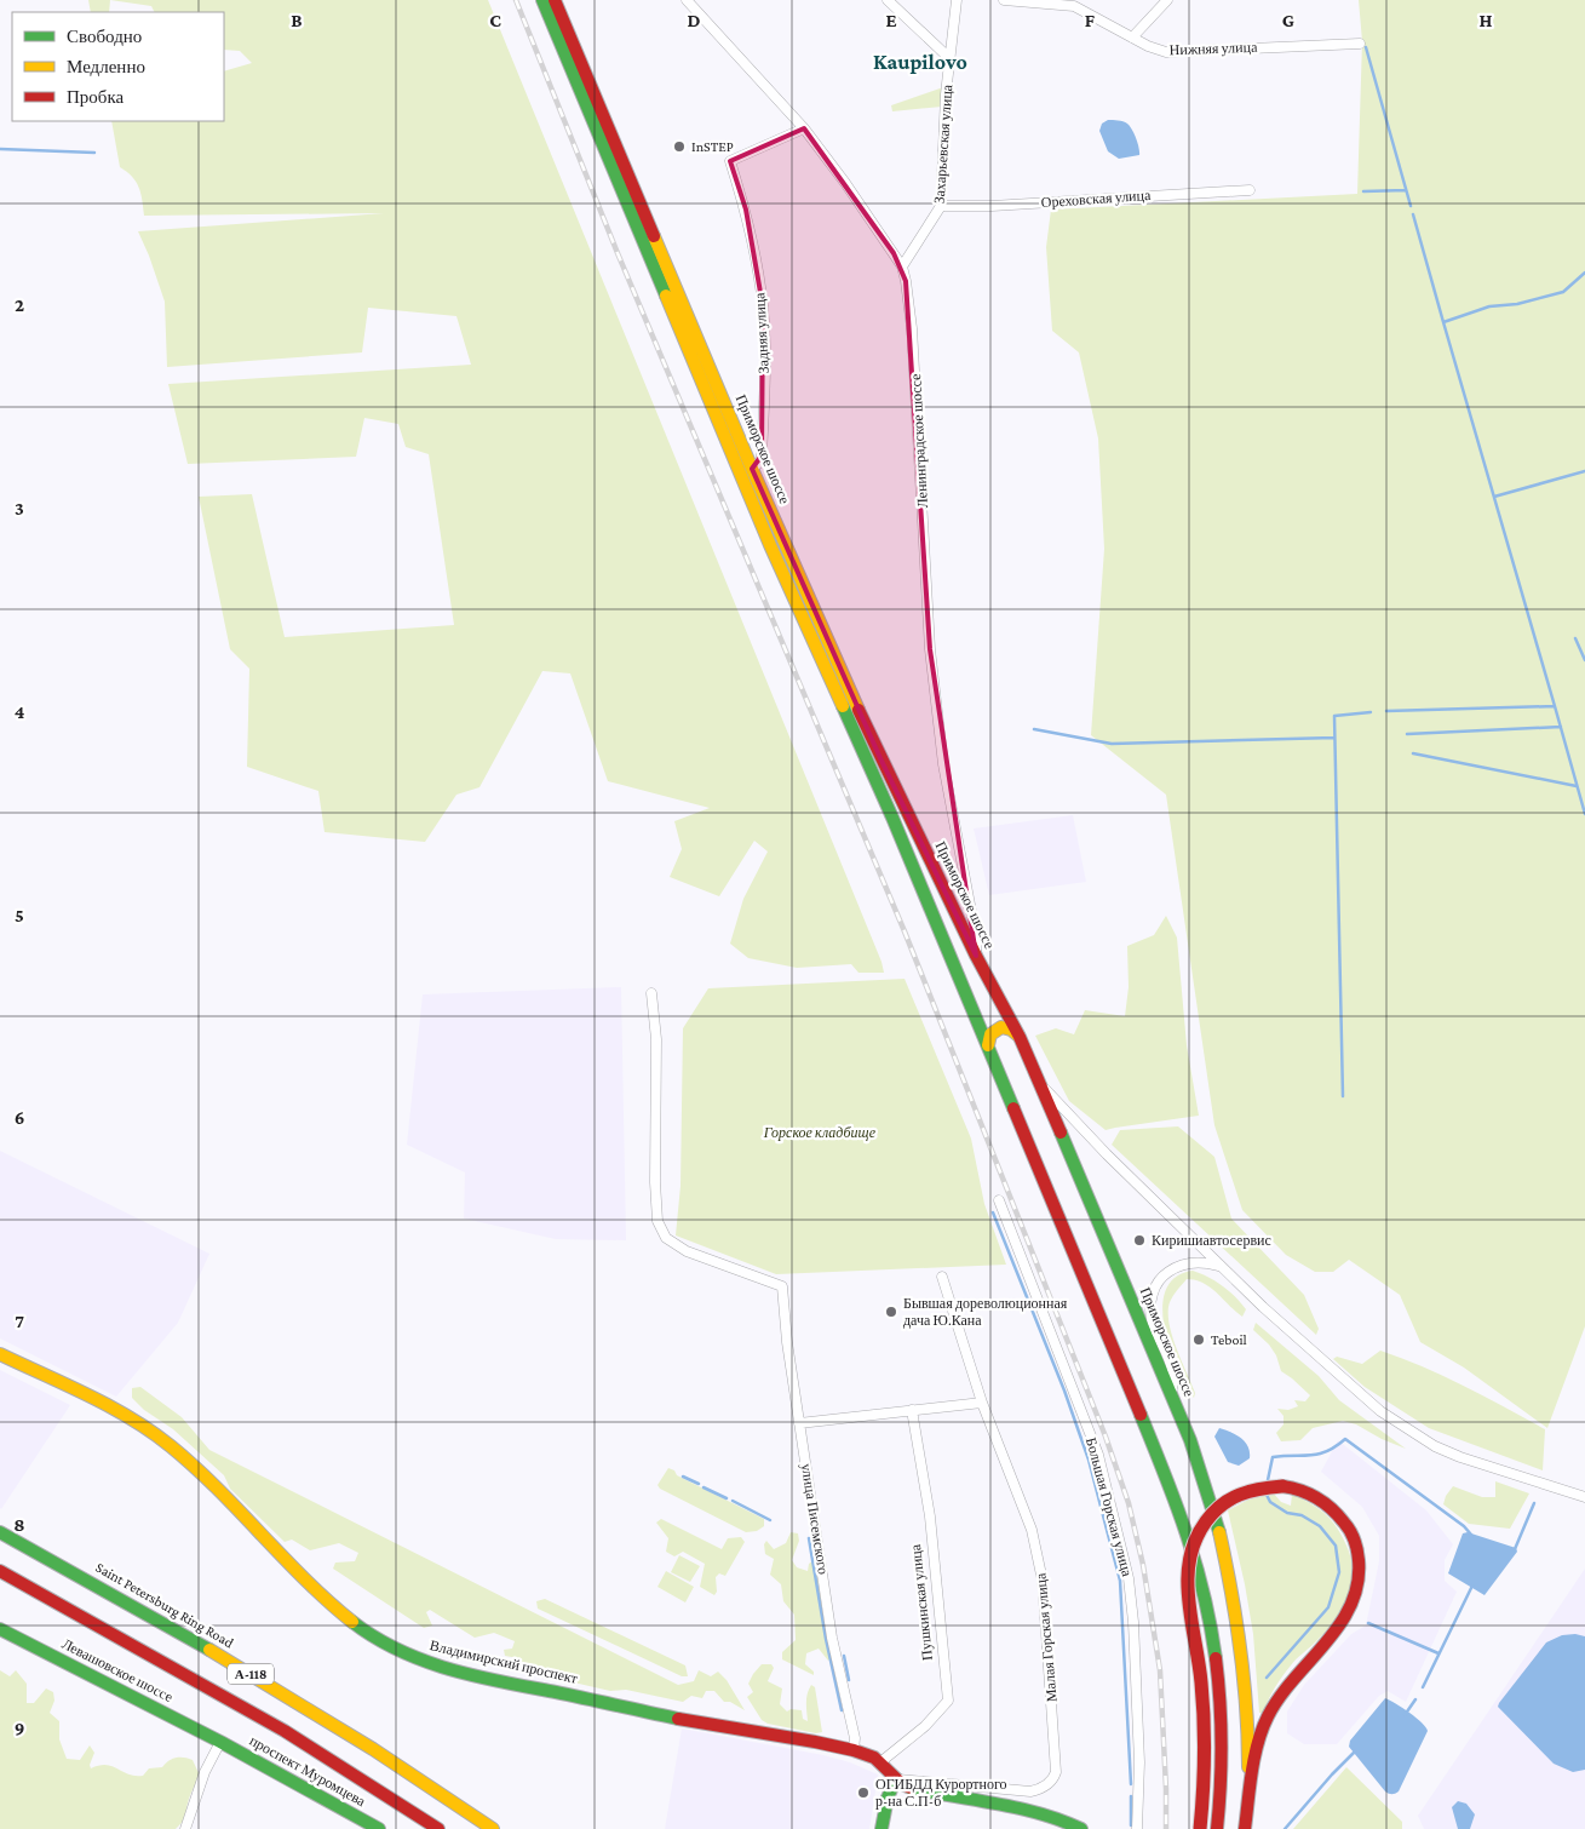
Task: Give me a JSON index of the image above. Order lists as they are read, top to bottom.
{
  "streets": {
    "main road": [
      "Приморское шоссе",
      "Saint Petersburg Ring Road",
      "Владимирский проспект",
      "Левашовское шоссе",
      "А-118",
      "проспект Муромцева"
    ],
    "street": [
      "Нижняя улица",
      "Захарьевская улица",
      "Ореховская улица",
      "Задняя улица",
      "Ленинградское шоссе",
      "Большая Горская улица",
      "улица Писемского",
      "Пушкинская улица",
      "Малая Горская улица"
    ]
  },
  "crossings": [
    ["Захарьевская улица", "Ореховская улица"],
    ["Захарьевская улица", "Ленинградское шоссе"],
    ["Задняя улица", "Ленинградское шоссе"],
    ["Задняя улица", "Приморское шоссе"],
    ["Ленинградское шоссе", "Приморское шоссе"],
    ["улица Писемского", "Владимирский проспект"],
    ["Пушкинская улица", "Владимирский проспект"],
    ["Малая Горская улица", "Владимирский проспект"],
    ["Левашовское шоссе", "проспект Муромцева"]
  ],
  "districts": ["Kaupilovo"],
  "parks": ["Горское кладбище"],
  "places": [
    "InSTEP",
    "Киришиавтосервис",
    "Бывшая дореволюционная дача Ю.Кана",
    "Teboil",
    "ОГИБДД Курортного р-на С.П-б"
  ],
  "legend": ["Свободно", "Медленно", "Пробка"],
  "grid": {
    "columns": [
      "B",
      "C",
      "D",
      "E",
      "F",
      "G",
      "H"
    ],
    "rows": [
      "2",
      "3",
      "4",
      "5",
      "6",
      "7",
      "8",
      "9"
    ]
  }
}
